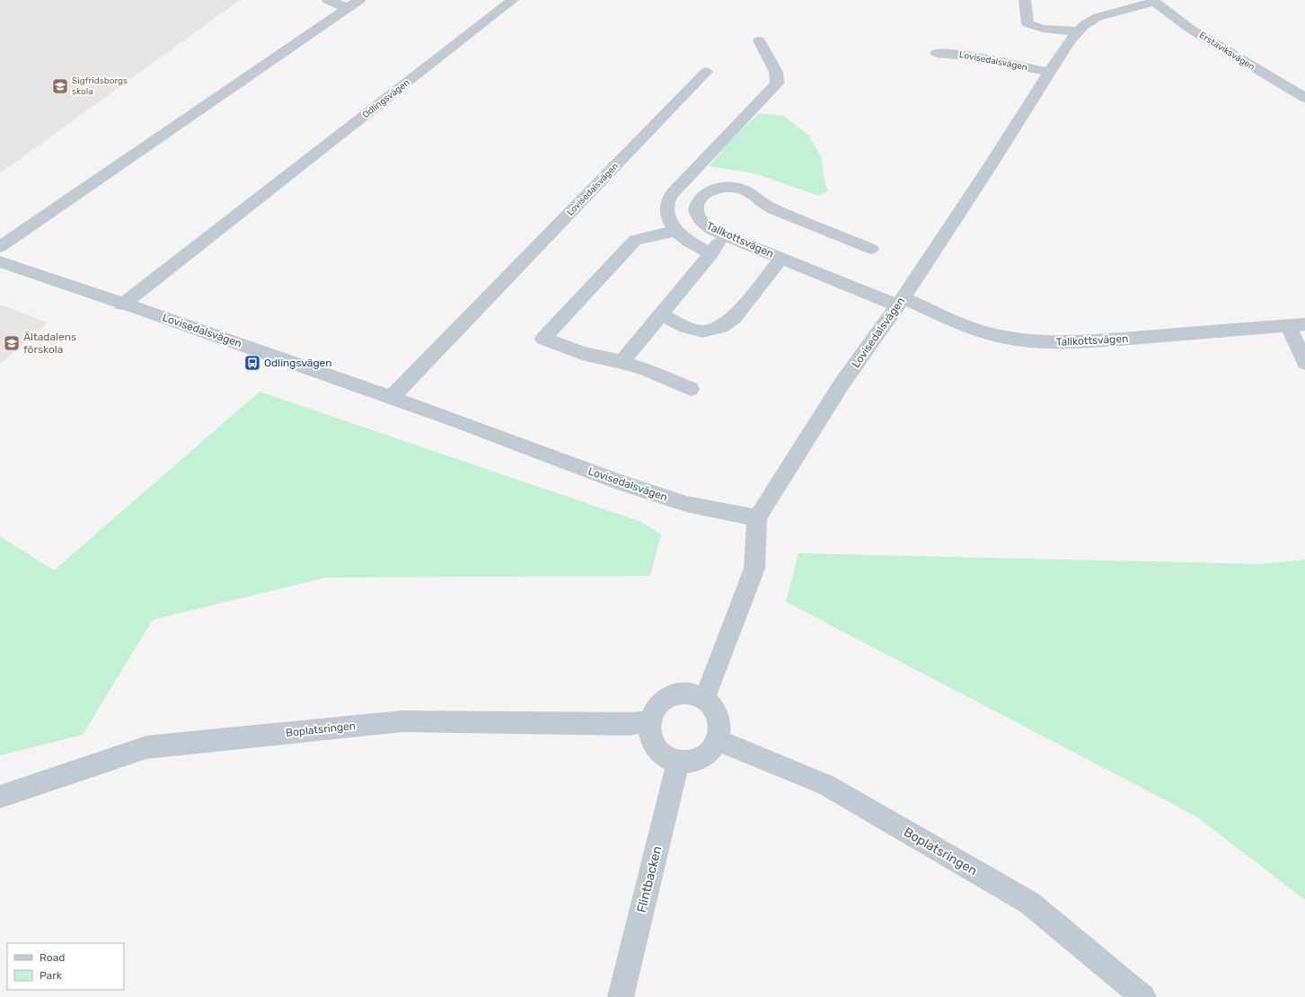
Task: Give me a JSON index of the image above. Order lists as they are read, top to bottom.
{
  "streets": {
    "street": [
      "Erstaviksvägen",
      "Lovisedalsvägen",
      "Odlingsvägen",
      "Tallkottsvägen",
      "Boplatsringen",
      "Flintbacken"
    ]
  },
  "crossings": [
    ["Erstaviksvägen", "Lovisedalsvägen"],
    ["Lovisedalsvägen", "Odlingsvägen"],
    ["Lovisedalsvägen", "Tallkottsvägen"],
    ["Boplatsringen", "Flintbacken"]
  ],
  "places": {
    "school or university": ["Sigfridsborgs skola", "Ältadalens förskola"],
    "bus stop": ["Odlingsvägen"]
  },
  "legend": ["Road", "Park"]
}
